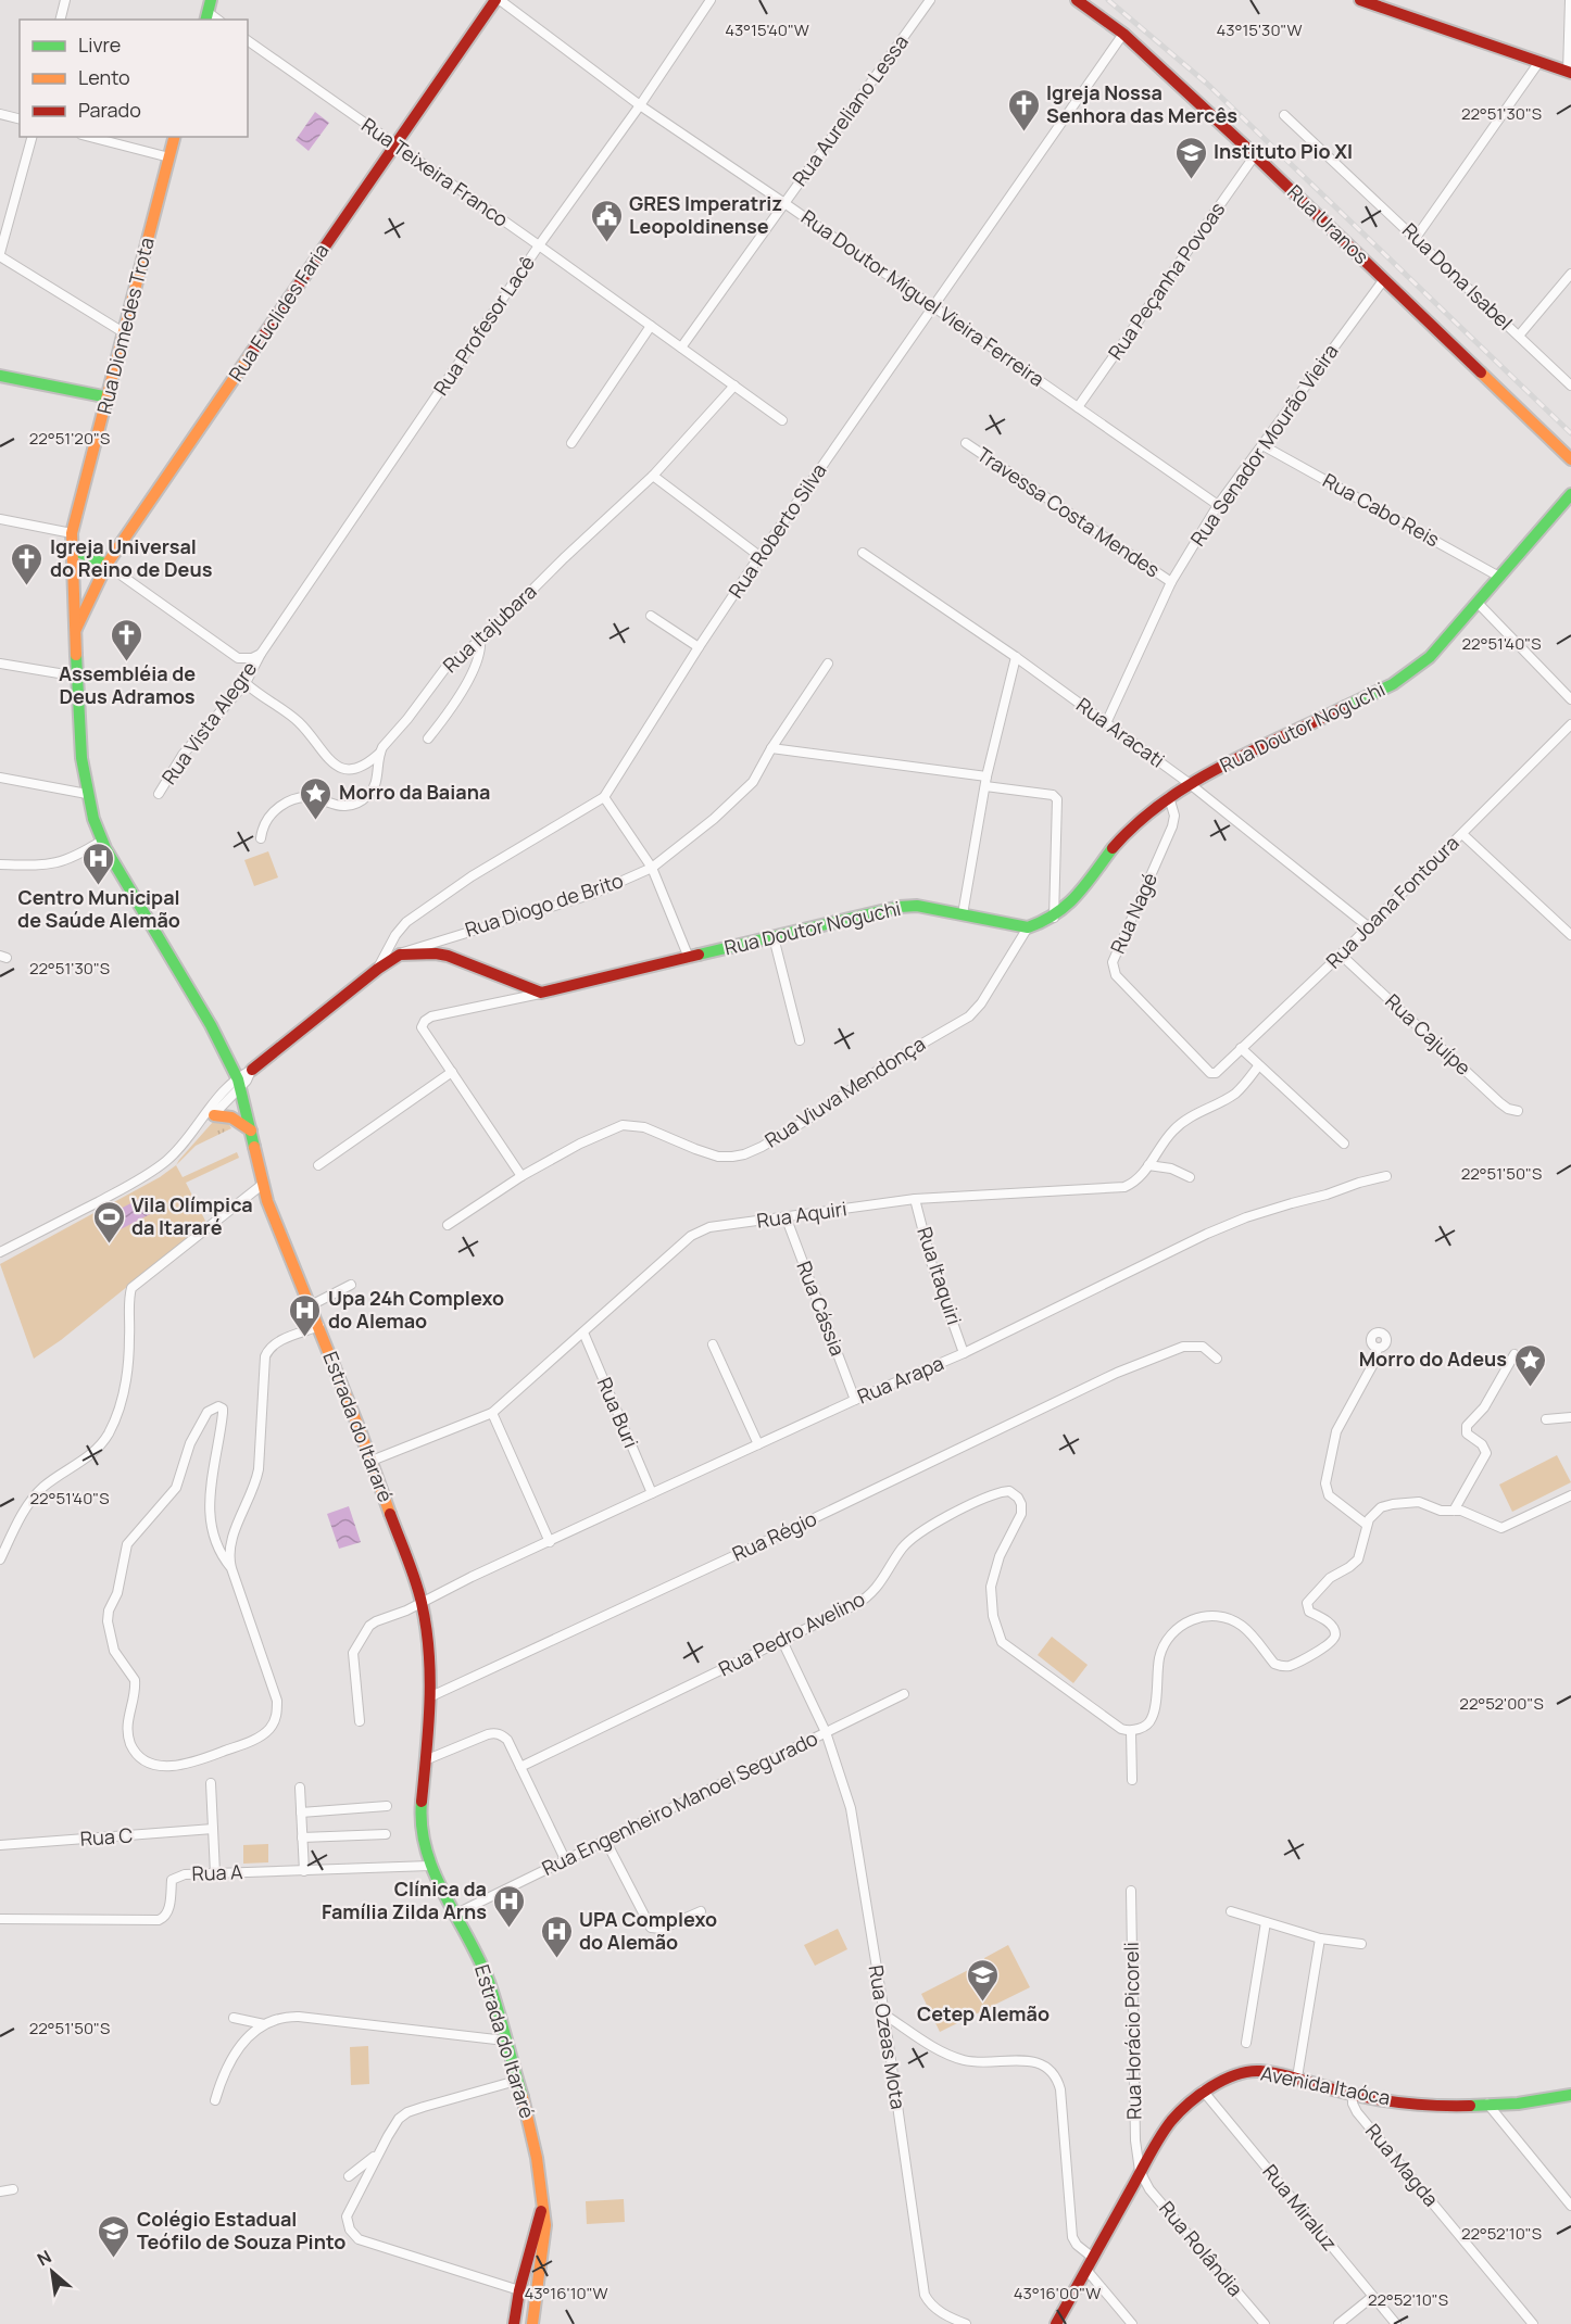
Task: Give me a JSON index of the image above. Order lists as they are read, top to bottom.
{
  "streets": {
    "main road": [
      "Rua Uranos",
      "Rua Euclides Faria",
      "Rua Diomedes Trota",
      "Rua Doutor Noguchi",
      "Estrada do Itararé",
      "Avenida Itaóca"
    ],
    "street": [
      "Rua Aureliano Lessa",
      "Rua Teixeira Franco",
      "Rua Dona Isabel",
      "Rua Peçanha Povoas",
      "Rua Doutor Miguel Vieira Ferreira",
      "Rua Profesor Lacê",
      "Rua Senador Mourão Vieira",
      "Rua Cabo Reis",
      "Travessa Costa Mendes",
      "Rua Roberto Silva",
      "Rua Itajubara",
      "Rua Vista Alegre",
      "Rua Aracati",
      "Rua Joana Fontoura",
      "Rua Diogo de Brito",
      "Rua Nagé",
      "Rua Cajuípe",
      "Rua Viuva Mendonça",
      "Rua Aquiri",
      "Rua Itaquiri",
      "Rua Cássia",
      "Rua Arapa",
      "Rua Buri",
      "Rua Régio",
      "Rua Pedro Avelino",
      "Rua Engenheiro Manoel Segurado",
      "Rua C",
      "Rua A",
      "Rua Horácio Picoreli",
      "Rua Ozeas Mota",
      "Rua Magda",
      "Rua Miraluz",
      "Rua Rolândia"
    ]
  },
  "crossings": [
    ["Rua Aureliano Lessa", "Rua Teixeira Franco"],
    ["Rua Aureliano Lessa", "Rua Doutor Miguel Vieira Ferreira"],
    ["Rua Teixeira Franco", "Rua Euclides Faria"],
    ["Rua Teixeira Franco", "Rua Profesor Lacê"],
    ["Rua Teixeira Franco", "Rua Itajubara"],
    ["Rua Uranos", "Rua Peçanha Povoas"],
    ["Rua Uranos", "Rua Senador Mourão Vieira"],
    ["Rua Uranos", "Rua Roberto Silva"],
    ["Rua Peçanha Povoas", "Rua Doutor Miguel Vieira Ferreira"],
    ["Rua Doutor Miguel Vieira Ferreira", "Rua Euclides Faria"],
    ["Rua Doutor Miguel Vieira Ferreira", "Rua Profesor Lacê"],
    ["Rua Doutor Miguel Vieira Ferreira", "Rua Senador Mourão Vieira"],
    ["Rua Doutor Miguel Vieira Ferreira", "Rua Roberto Silva"],
    ["Rua Euclides Faria", "Rua Diomedes Trota"],
    ["Rua Euclides Faria", "Estrada do Itararé"],
    ["Rua Diomedes Trota", "Estrada do Itararé"],
    ["Rua Profesor Lacê", "Rua Vista Alegre"],
    ["Rua Senador Mourão Vieira", "Rua Cabo Reis"],
    ["Rua Senador Mourão Vieira", "Travessa Costa Mendes"],
    ["Rua Senador Mourão Vieira", "Rua Aracati"],
    ["Rua Cabo Reis", "Rua Doutor Noguchi"],
    ["Rua Doutor Noguchi", "Rua Aracati"],
    ["Rua Doutor Noguchi", "Rua Nagé"],
    ["Rua Doutor Noguchi", "Rua Viuva Mendonça"],
    ["Rua Aracati", "Rua Joana Fontoura"],
    ["Rua Joana Fontoura", "Rua Nagé"],
    ["Rua Joana Fontoura", "Rua Cajuípe"],
    ["Rua Aquiri", "Rua Itaquiri"],
    ["Rua Aquiri", "Rua Cássia"],
    ["Rua Aquiri", "Rua Buri"],
    ["Rua Aquiri", "Estrada do Itararé"],
    ["Rua Itaquiri", "Rua Arapa"],
    ["Rua Cássia", "Rua Arapa"],
    ["Rua Arapa", "Rua Buri"],
    ["Rua Arapa", "Estrada do Itararé"],
    ["Estrada do Itararé", "Rua Régio"],
    ["Estrada do Itararé", "Rua Engenheiro Manoel Segurado"],
    ["Estrada do Itararé", "Rua A"],
    ["Rua Pedro Avelino", "Rua Ozeas Mota"],
    ["Rua Engenheiro Manoel Segurado", "Rua Ozeas Mota"],
    ["Rua Horácio Picoreli", "Avenida Itaóca"],
    ["Rua Horácio Picoreli", "Rua Rolândia"],
    ["Avenida Itaóca", "Rua Magda"],
    ["Avenida Itaóca", "Rua Miraluz"],
    ["Avenida Itaóca", "Rua Rolândia"]
  ],
  "places": {
    "church": ["Igreja Nossa Senhora das Mercês", "Igreja Universal do Reino de Deus", "Assembléia de Deus Adramos"],
    "school or university": ["Instituto Pio XI", "Cetep Alemão", "Colégio Estadual Teófilo de Souza Pinto"],
    "public building": ["GRES Imperatriz Leopoldinense"],
    "place": ["Morro da Baiana", "Morro do Adeus"],
    "hospital": [
      "Centro Municipal de Saúde Alemão",
      "Upa 24h Complexo do Alemao",
      "Clínica da Família Zilda Arns",
      "UPA Complexo do Alemão"
    ],
    "sports": ["Vila Olímpica da Itararé"]
  },
  "legend": ["Livre", "Lento", "Parado"],
  "north": "top left",
  "coordinates": [
    "43°15'40\"W",
    "43°15'30\"W",
    "22°51'30\"S",
    "22°51'20\"S",
    "22°51'40\"S",
    "22°51'50\"S",
    "22°52'00\"S",
    "22°52'10\"S",
    "43°16'10\"W",
    "43°16'00\"W"
  ]
}
